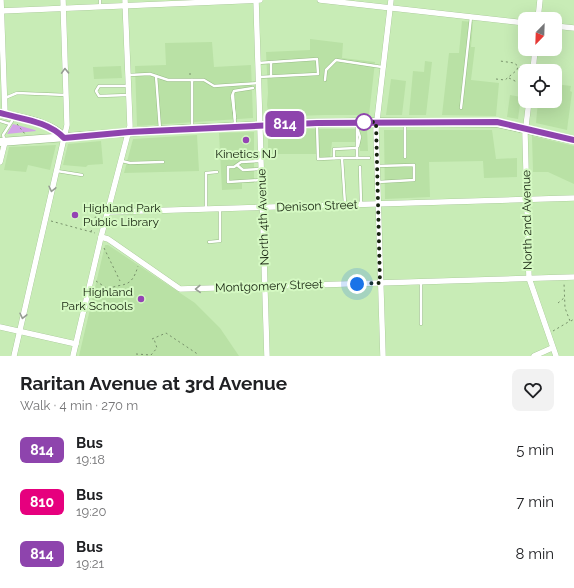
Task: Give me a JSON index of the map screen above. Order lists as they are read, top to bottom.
{
  "streets": {
    "street": [
      "Denison Street",
      "North 4th Avenue",
      "North 2nd Avenue",
      "Montgomery Street"
    ]
  },
  "crossings": [
    ["Denison Street", "North 4th Avenue"],
    ["Denison Street", "North 2nd Avenue"],
    ["North 4th Avenue", "Montgomery Street"],
    ["North 2nd Avenue", "Montgomery Street"]
  ],
  "one_way": ["Montgomery Street"],
  "places": ["Kinetics NJ", "Highland Park Public Library", "Highland Park Schools"],
  "lines": ["bus line 814"],
  "north": "bottom left",
  "page": {
    "on_map": "814",
    "heading": ["Raritan Avenue at 3rd Avenue", "Walk · 4 min · 270 m"],
    "list": [
      {
        "mark": "814",
        "name": "Bus",
        "note": "19:18",
        "value": "5 min"
      },
      {
        "mark": "810",
        "name": "Bus",
        "note": "19:20",
        "value": "7 min"
      },
      {
        "mark": "814",
        "name": "Bus",
        "note": "19:21",
        "value": "8 min"
      }
    ]
  }
}
